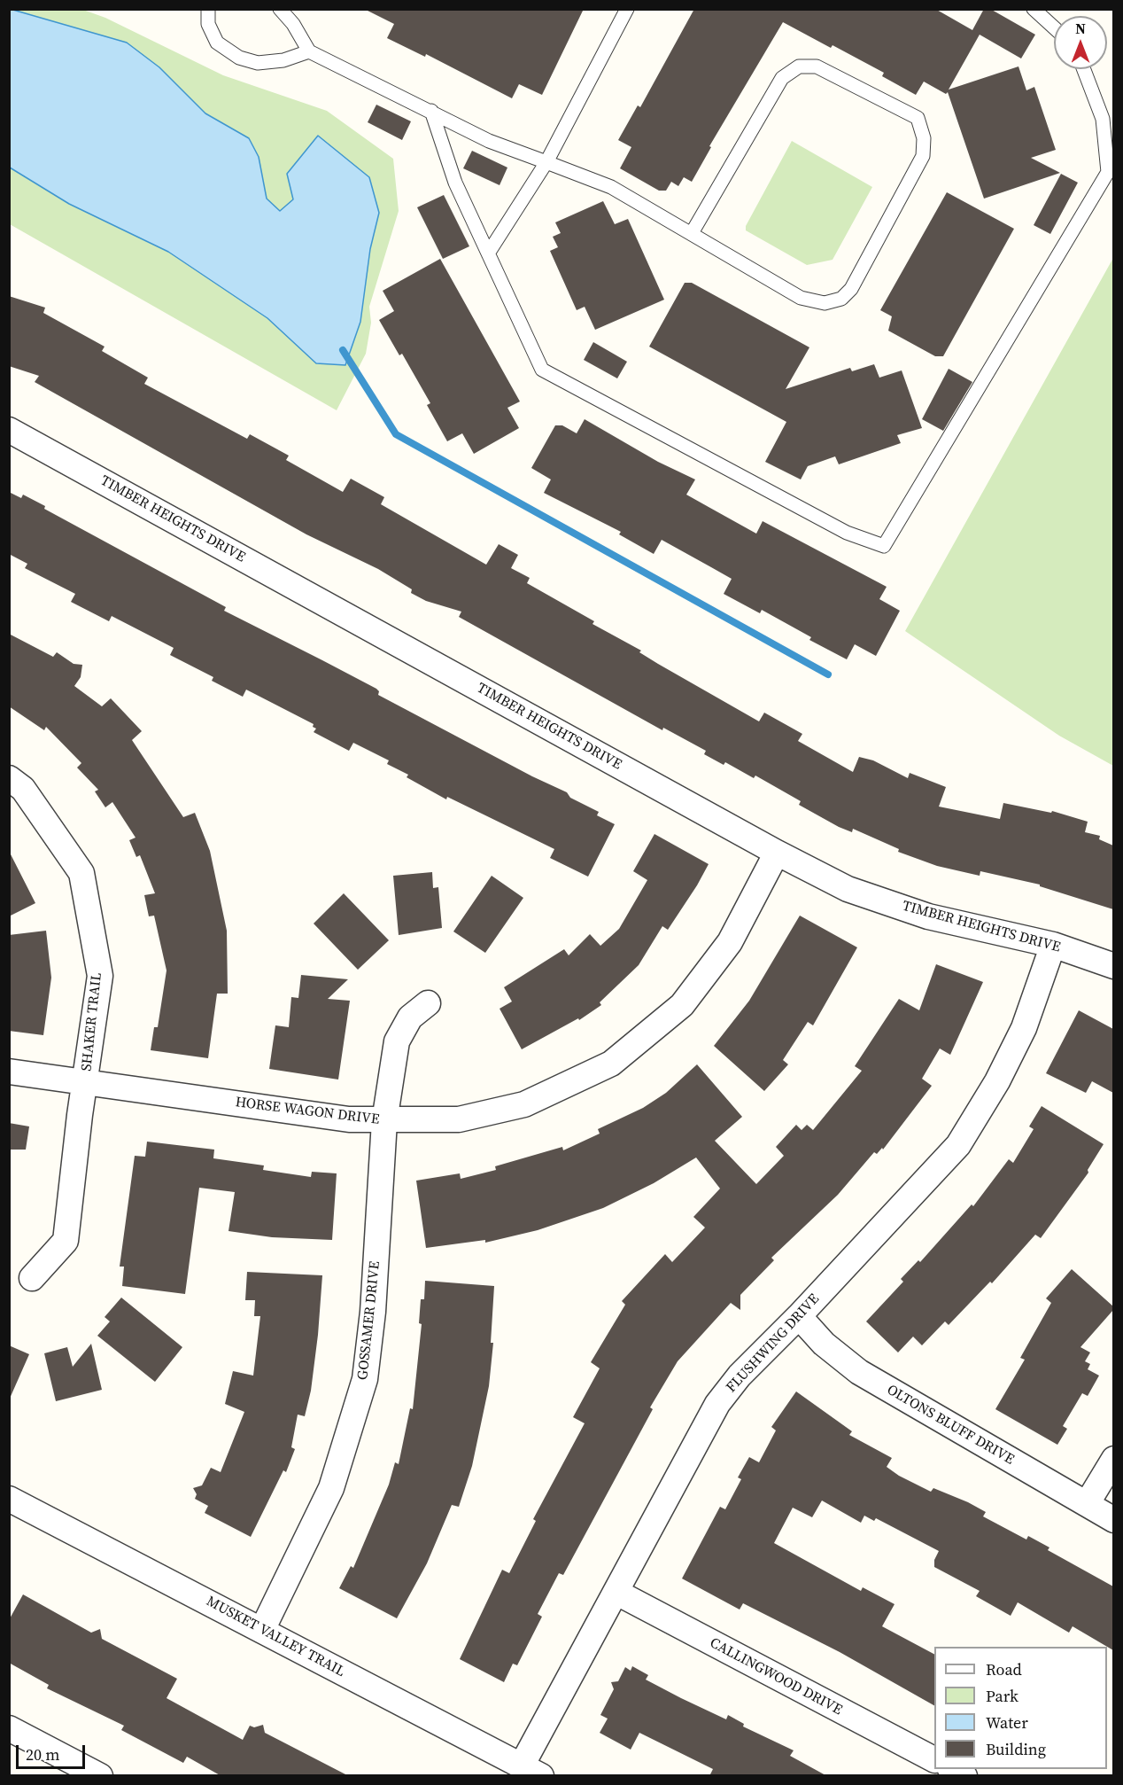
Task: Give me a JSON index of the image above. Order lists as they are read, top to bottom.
{
  "streets": {
    "street": [
      "TIMBER HEIGHTS DRIVE",
      "SHAKER TRAIL",
      "HORSE WAGON DRIVE",
      "GOSSAMER DRIVE",
      "FLUSHWING DRIVE",
      "OLTONS BLUFF DRIVE",
      "MUSKET VALLEY TRAIL",
      "CALLINGWOOD DRIVE"
    ]
  },
  "crossings": [
    ["TIMBER HEIGHTS DRIVE", "HORSE WAGON DRIVE"],
    ["TIMBER HEIGHTS DRIVE", "FLUSHWING DRIVE"],
    ["SHAKER TRAIL", "HORSE WAGON DRIVE"],
    ["HORSE WAGON DRIVE", "GOSSAMER DRIVE"],
    ["GOSSAMER DRIVE", "MUSKET VALLEY TRAIL"],
    ["FLUSHWING DRIVE", "OLTONS BLUFF DRIVE"],
    ["FLUSHWING DRIVE", "MUSKET VALLEY TRAIL"],
    ["FLUSHWING DRIVE", "CALLINGWOOD DRIVE"]
  ],
  "legend": [
    "Road",
    "Park",
    "Water",
    "Building"
  ],
  "scale_bar": "20 m",
  "north": "top"
}
